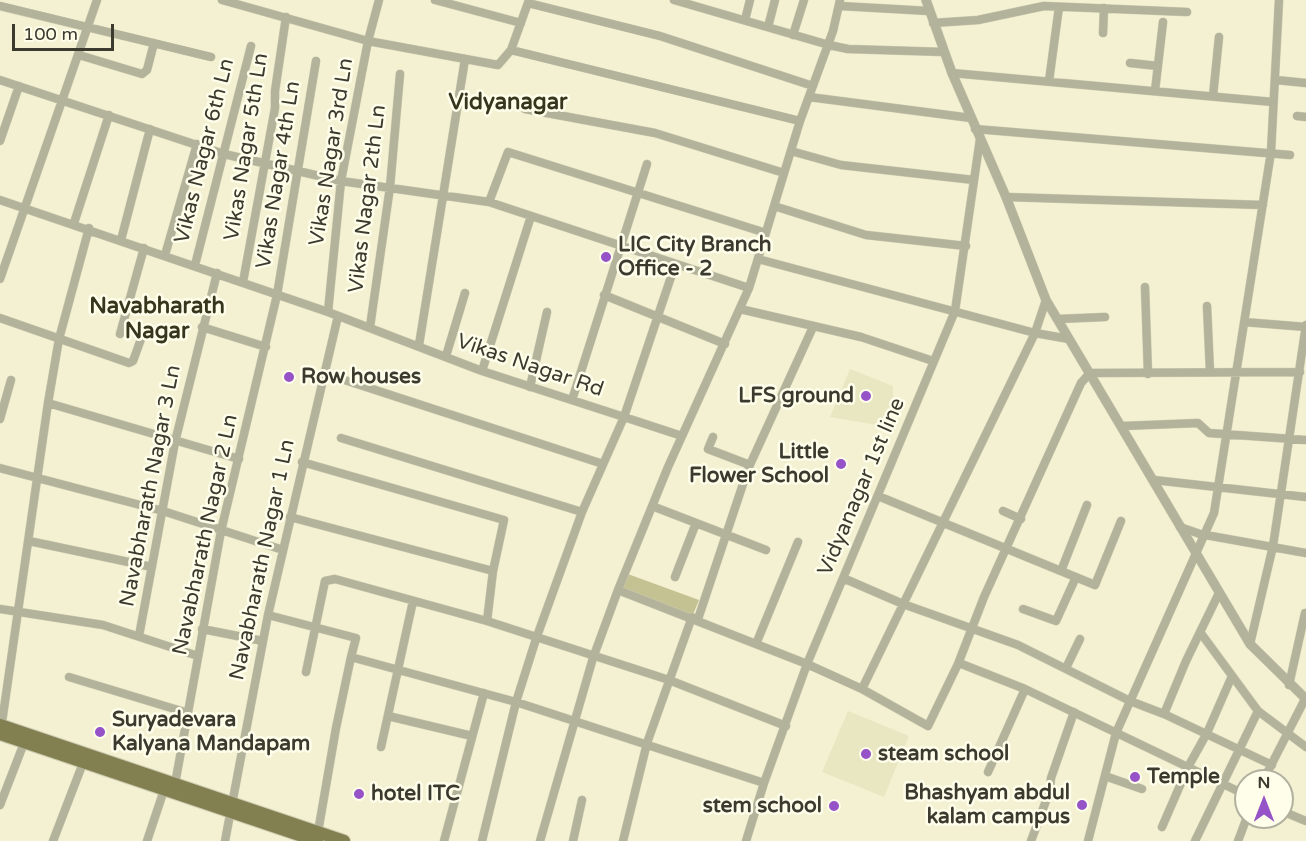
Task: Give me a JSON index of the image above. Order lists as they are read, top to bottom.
{
  "streets": {
    "street": [
      "Vikas Nagar 5th Ln",
      "Vikas Nagar 6th Ln",
      "Vikas Nagar 3rd Ln",
      "Vikas Nagar 4th Ln",
      "Vikas Nagar 2th Ln",
      "Vikas Nagar Rd",
      "Navabharath Nagar 3 Ln",
      "Vidyanagar 1st line",
      "Navabharath Nagar 2 Ln",
      "Navabharath Nagar 1 Ln"
    ]
  },
  "crossings": [
    ["Vikas Nagar 5th Ln", "Vikas Nagar Rd"],
    ["Vikas Nagar 6th Ln", "Vikas Nagar Rd"],
    ["Vikas Nagar 3rd Ln", "Vikas Nagar Rd"],
    ["Vikas Nagar 4th Ln", "Vikas Nagar Rd"],
    ["Vikas Nagar 4th Ln", "Navabharath Nagar 2 Ln"],
    ["Vikas Nagar 2th Ln", "Vikas Nagar Rd"],
    ["Vikas Nagar Rd", "Navabharath Nagar 3 Ln"],
    ["Vikas Nagar Rd", "Navabharath Nagar 2 Ln"],
    ["Vikas Nagar Rd", "Navabharath Nagar 1 Ln"]
  ],
  "districts": ["Vidyanagar", "Navabharath Nagar"],
  "places": [
    "LIC City Branch Office - 2",
    "Row houses",
    "LFS ground",
    "Little Flower School",
    "Suryadevara Kalyana Mandapam",
    "steam school",
    "Temple",
    "hotel ITC",
    "Bhashyam abdul kalam campus",
    "stem school"
  ],
  "scale_bar": "100 m",
  "north": "top"
}
